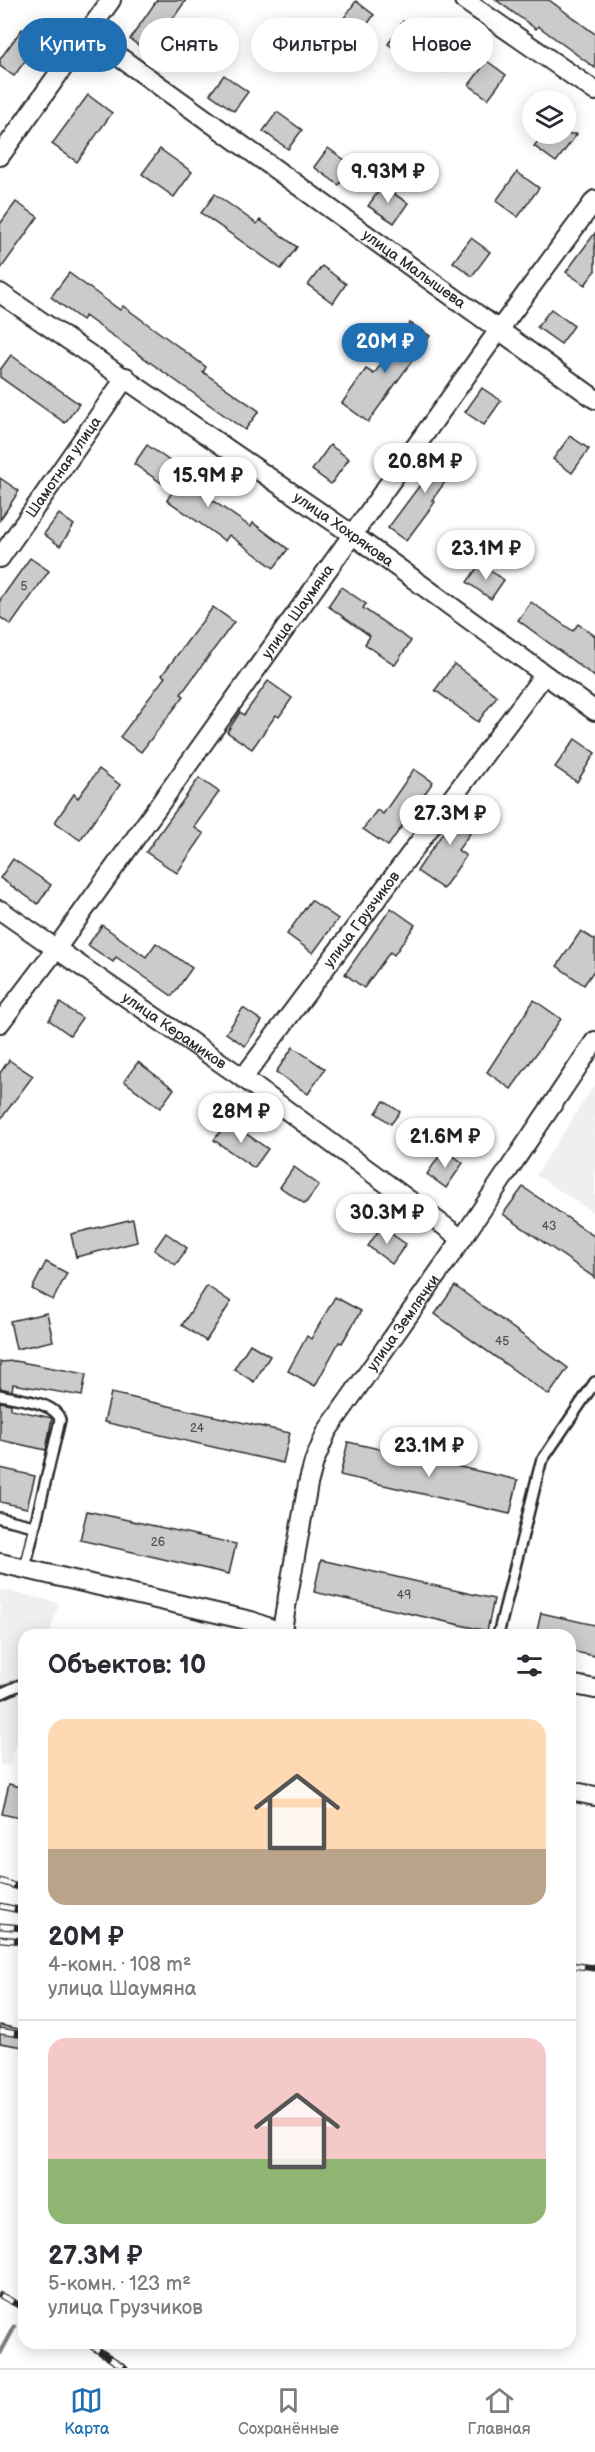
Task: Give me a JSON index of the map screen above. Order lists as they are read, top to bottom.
{
  "streets": {
    "street": [
      "улица Малышева",
      "Шамотная улица",
      "улица Хохрякова",
      "улица Шаумяна",
      "улица Грузчиков",
      "улица Керамиков",
      "улица Землячки"
    ]
  },
  "crossings": [
    ["улица Малышева", "улица Шаумяна"],
    ["Шамотная улица", "улица Хохрякова"],
    ["улица Хохрякова", "улица Шаумяна"],
    ["улица Хохрякова", "улица Грузчиков"],
    ["улица Шаумяна", "улица Керамиков"],
    ["улица Грузчиков", "улица Керамиков"],
    ["улица Керамиков", "улица Землячки"]
  ],
  "house_numbers": [
    "5",
    "43",
    "45",
    "24",
    "26",
    "49"
  ],
  "page": {
    "chip": [
      "Купить",
      "Снять",
      "Фильтры",
      "Новое"
    ],
    "price": [
      "9.93M ₽",
      "20M ₽",
      "20.8M ₽",
      "15.9M ₽",
      "23.1M ₽",
      "27.3M ₽",
      "28M ₽",
      "21.6M ₽",
      "30.3M ₽",
      "23.1M ₽"
    ],
    "heading": "Объектов: 10",
    "list": [
      {
        "name": "20M ₽",
        "note": "4-комн. · 108 m² · улица Шаумяна"
      },
      {
        "name": "27.3M ₽",
        "note": "5-комн. · 123 m² · улица Грузчиков"
      }
    ],
    "tabs": ["Карта", "Сохранённые", "Главная"]
  }
}
